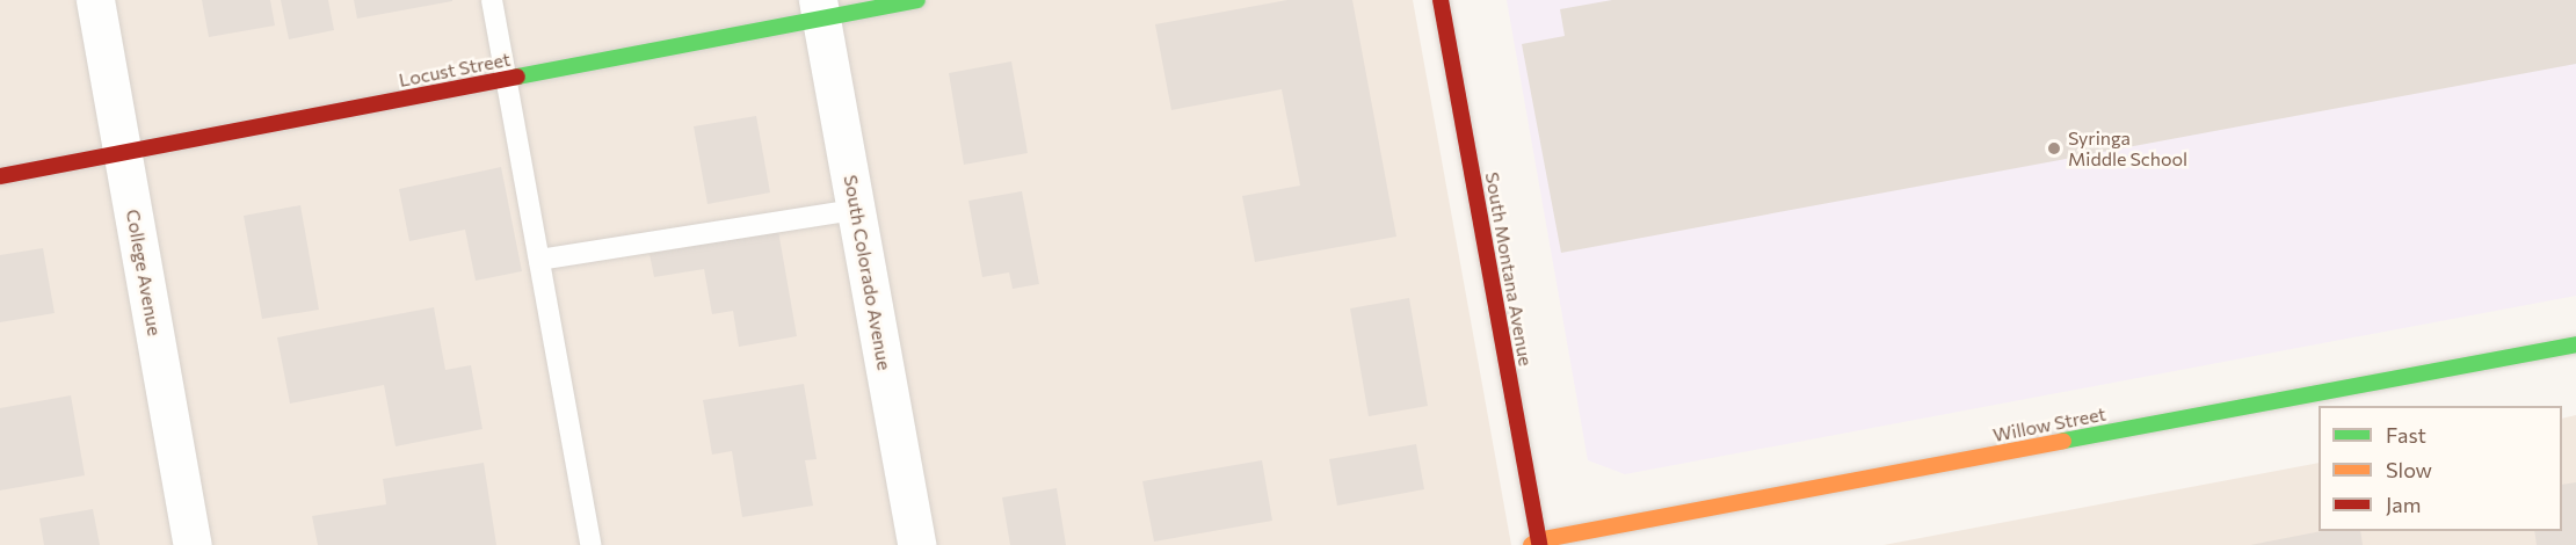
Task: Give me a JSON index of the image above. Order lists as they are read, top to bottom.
{
  "streets": {
    "street": [
      "Locust Street",
      "South Montana Avenue",
      "College Avenue",
      "South Colorado Avenue",
      "Willow Street"
    ]
  },
  "crossings": [
    ["Locust Street", "College Avenue"],
    ["Locust Street", "South Colorado Avenue"],
    ["South Montana Avenue", "Willow Street"]
  ],
  "places": ["Syringa Middle School"],
  "legend": ["Fast", "Slow", "Jam"]
}
